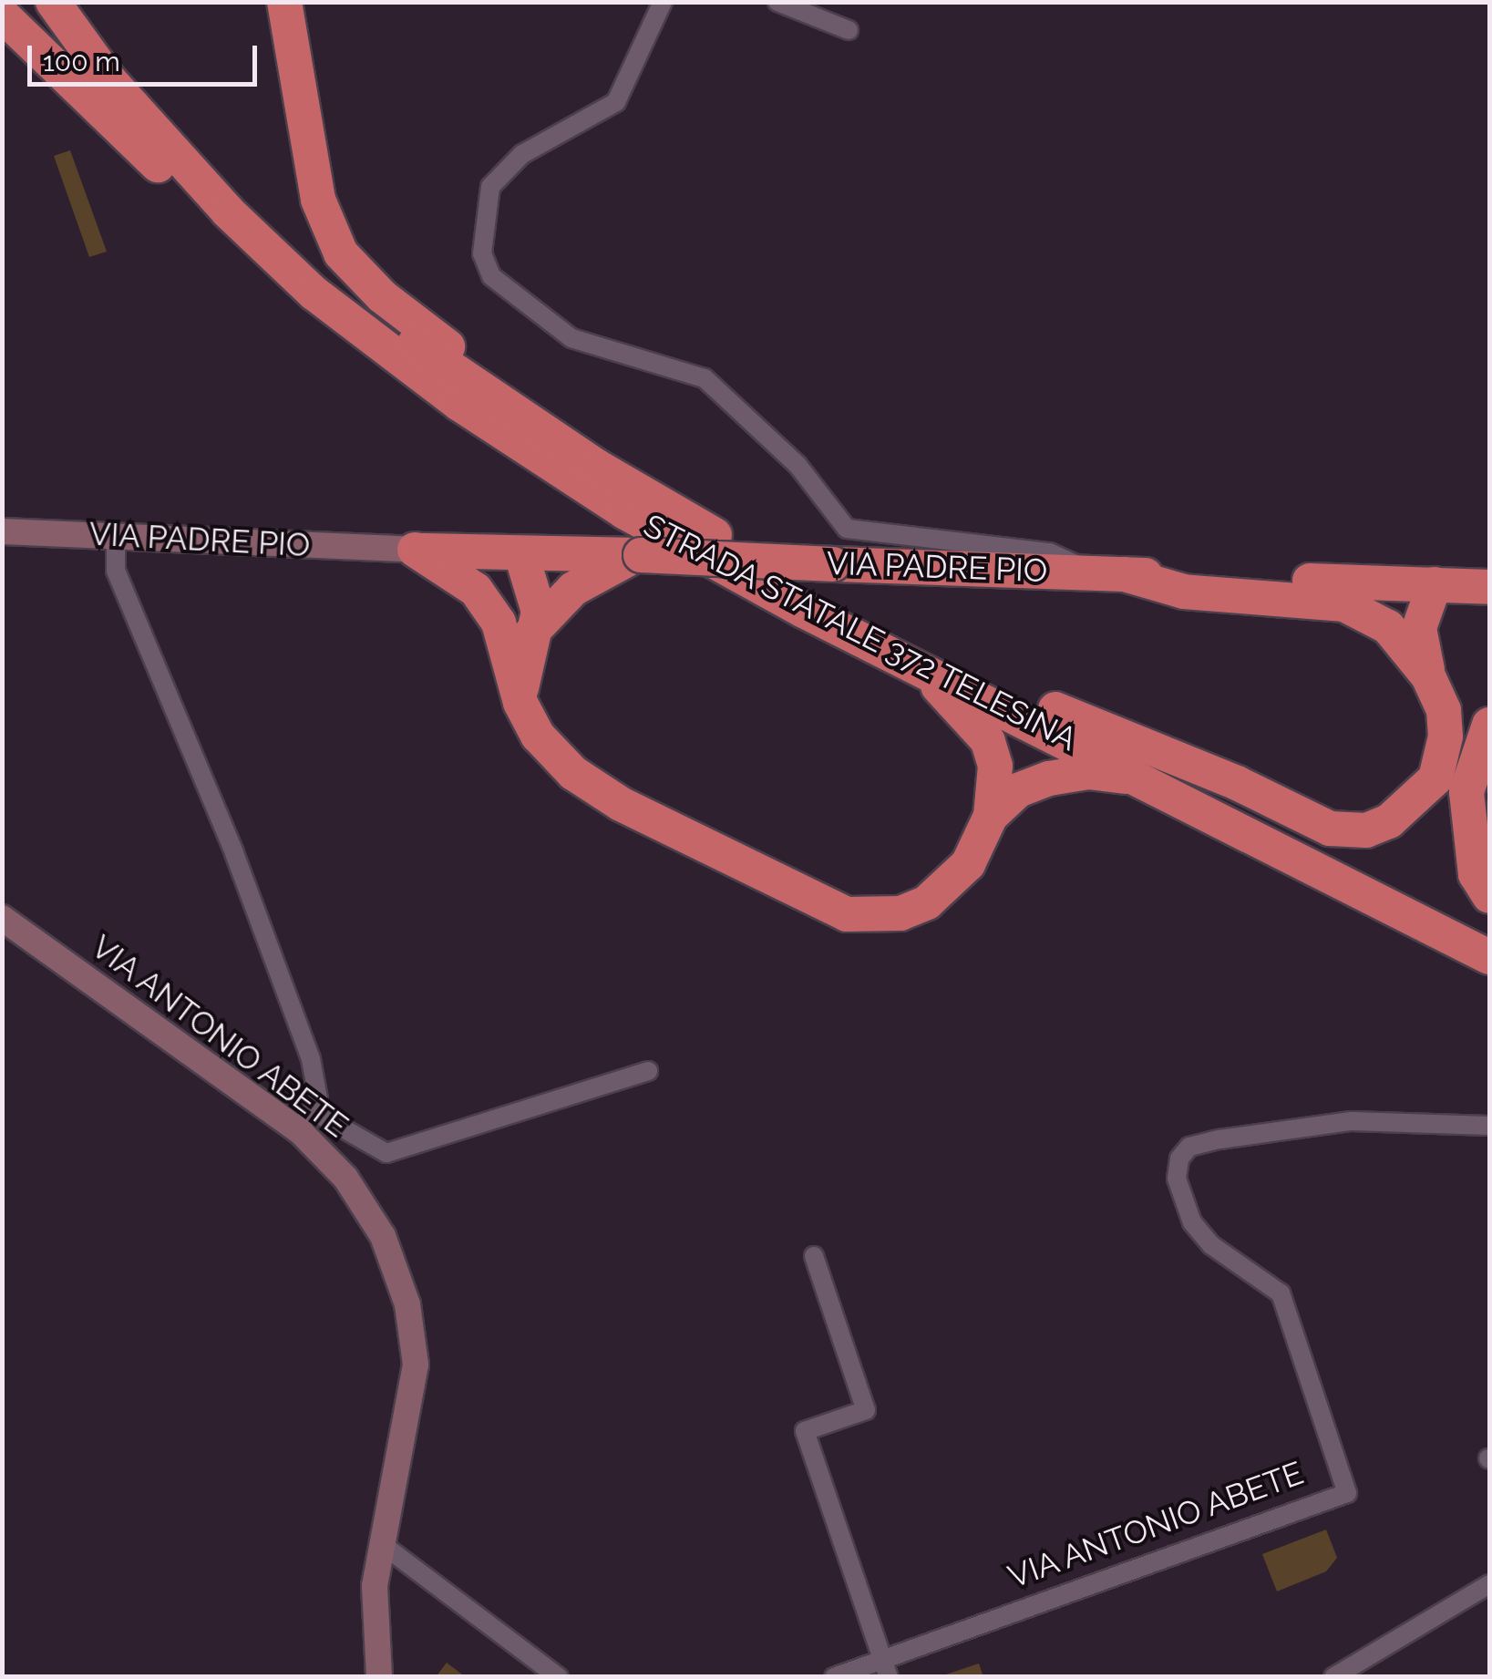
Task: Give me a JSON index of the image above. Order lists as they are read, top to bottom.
{
  "streets": {
    "highway": ["VIA PADRE PIO", "STRADA STATALE 372 TELESINA"],
    "main road": ["VIA ANTONIO ABETE"]
  },
  "scale_bar": "100 m"
}
